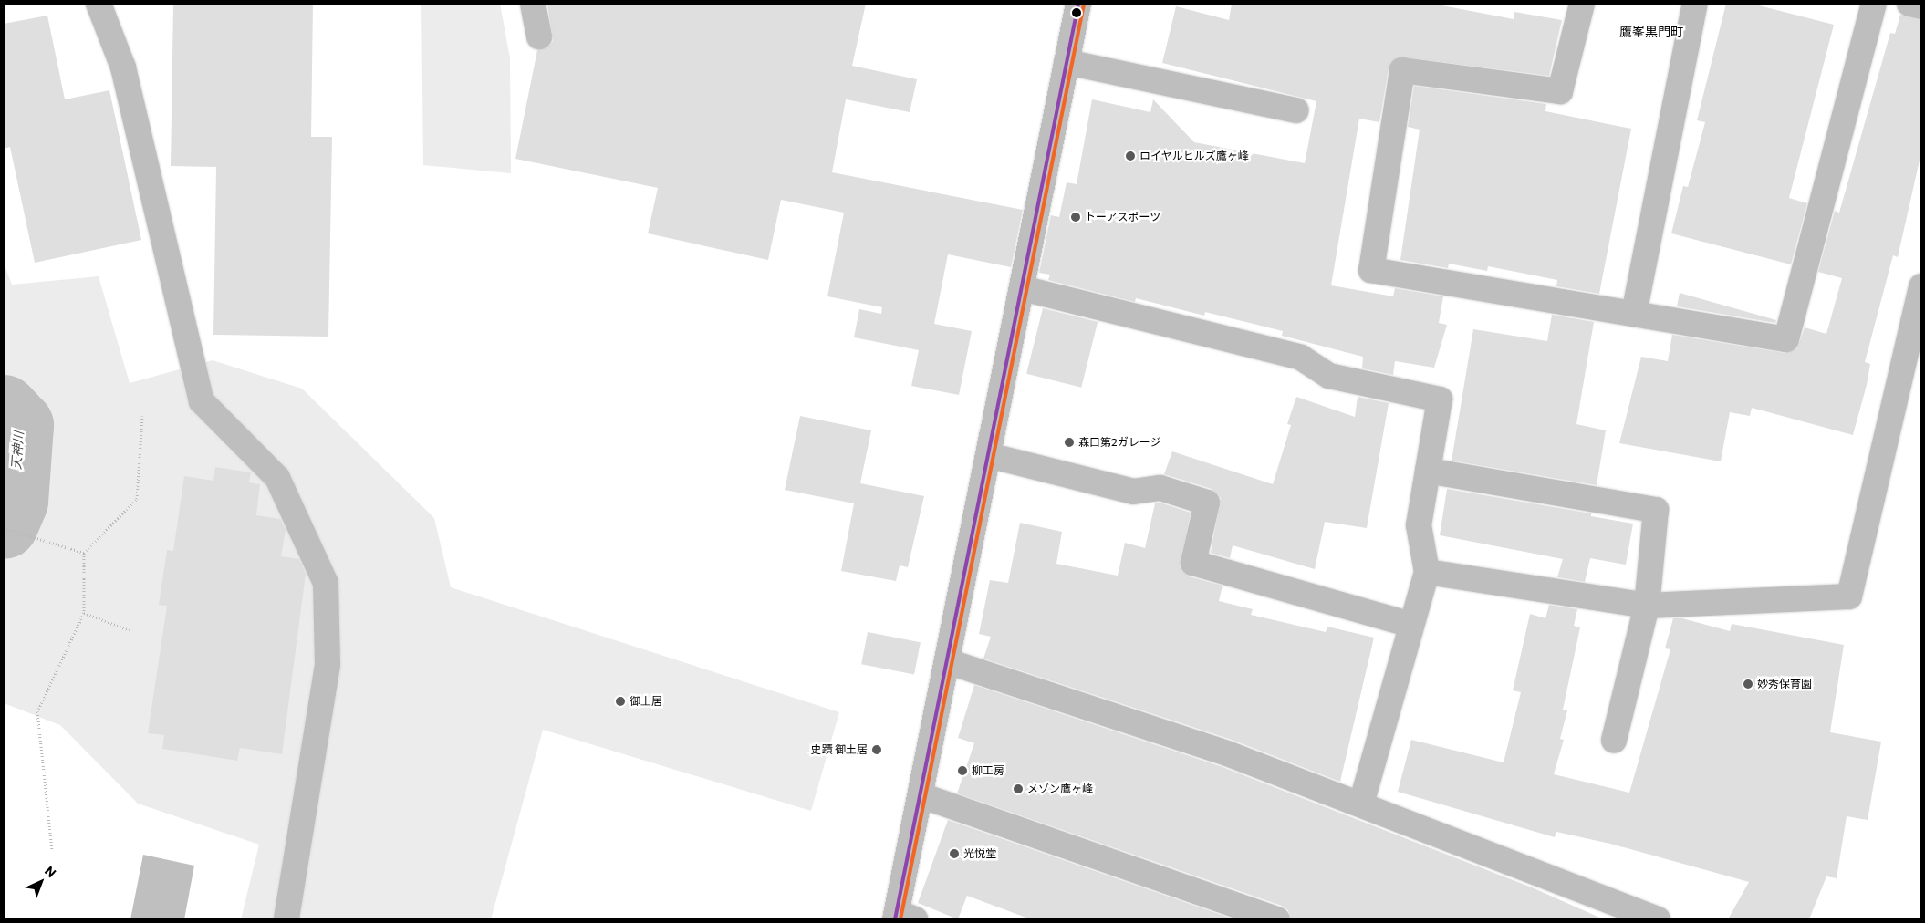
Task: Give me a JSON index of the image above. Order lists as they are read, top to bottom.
{
  "districts": ["鷹峯黒門町"],
  "water": ["天神川"],
  "places": [
    "ロイヤルヒルズ鷹ヶ峰",
    "トーアスポーツ",
    "森口第2ガレージ",
    "妙秀保育園",
    "御土居",
    "史蹟 御土居",
    "柳工房",
    "メゾン鷹ヶ峰",
    "光悦堂"
  ],
  "north": "top right"
}
